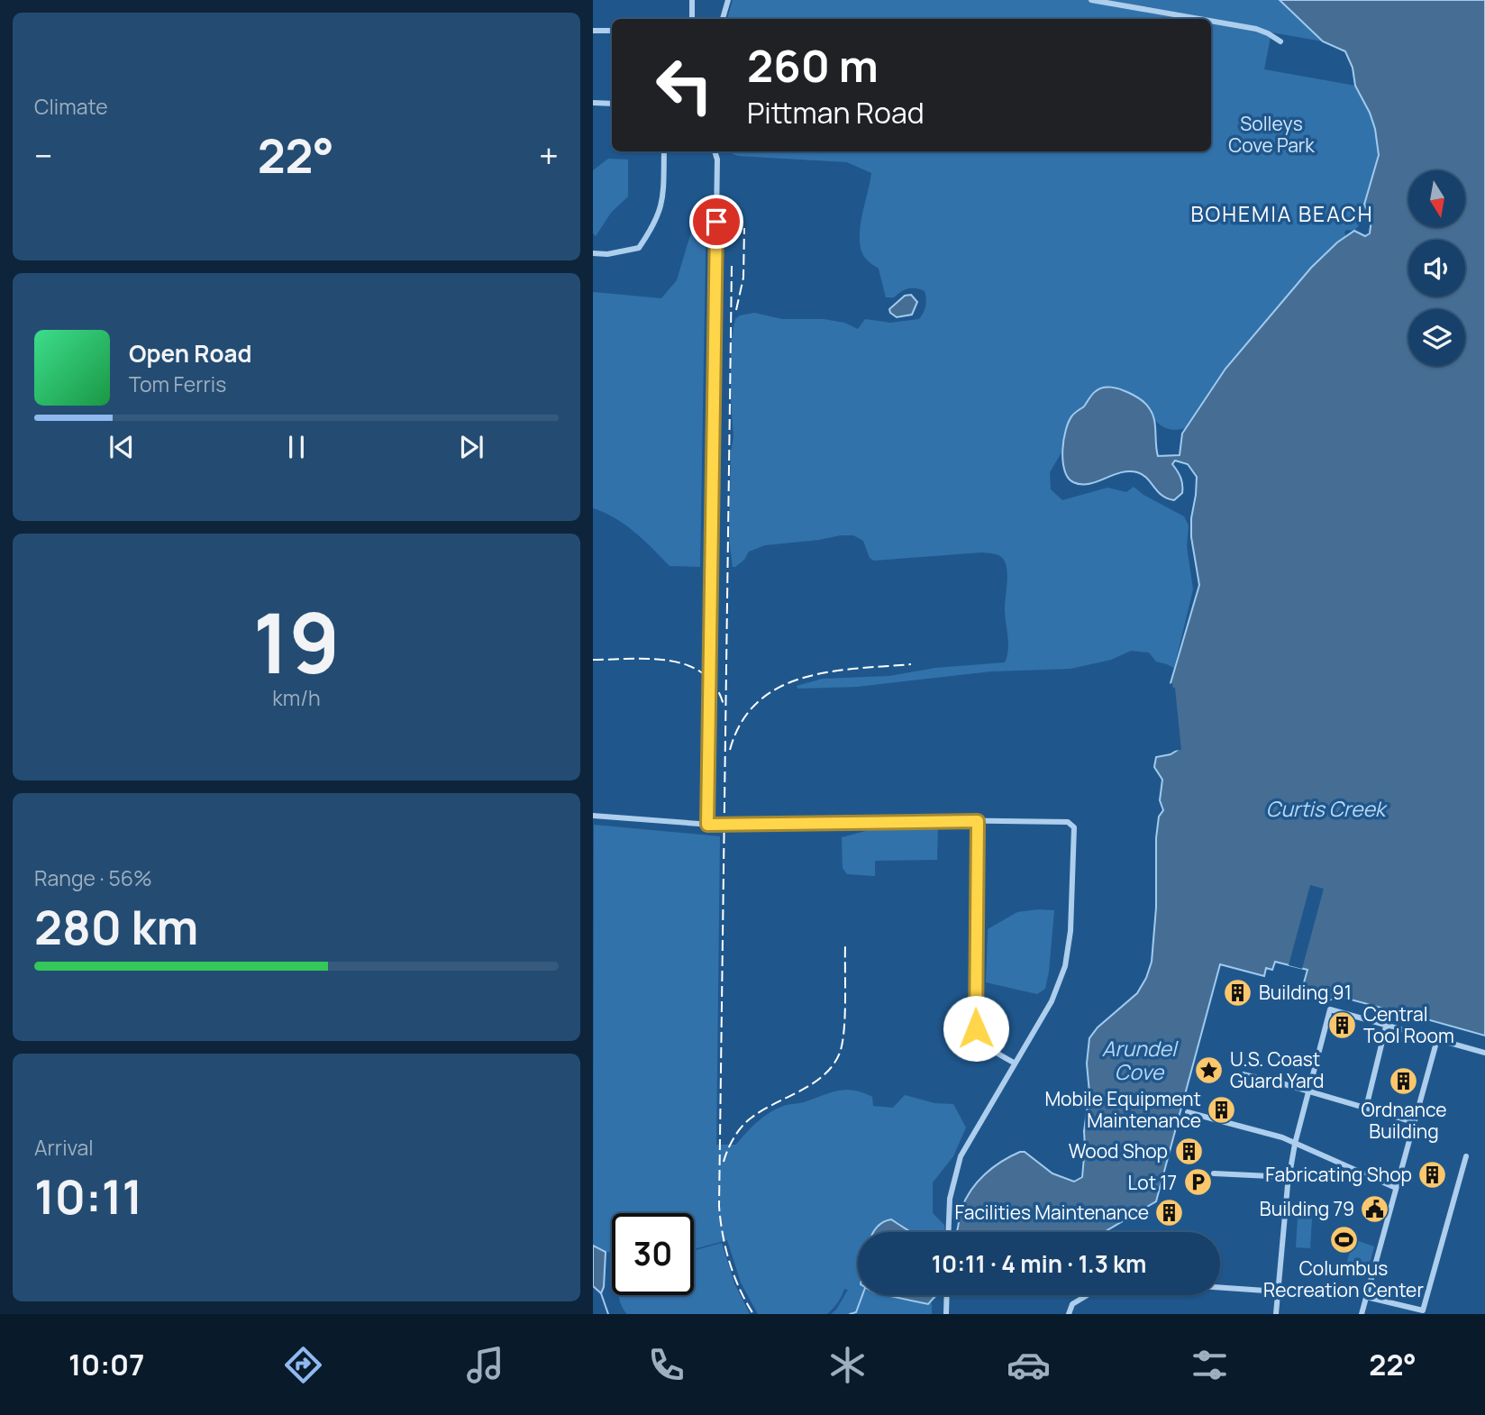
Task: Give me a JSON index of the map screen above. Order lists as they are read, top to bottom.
{
  "districts": ["BOHEMIA BEACH"],
  "water": ["Curtis Creek", "Arundel Cove"],
  "parks": ["Solleys Cove Park"],
  "places": {
    "building": [
      "Building 91",
      "Central Tool Room",
      "Ordnance Building",
      "Mobile Equipment Maintenance",
      "Wood Shop",
      "Fabricating Shop",
      "Facilities Maintenance"
    ],
    "place": ["U.S. Coast Guard Yard"],
    "parking": ["Lot 17"],
    "public building": ["Building 79"],
    "sports": ["Columbus Recreation Center"]
  },
  "north": "bottom",
  "page": {
    "tile": [
      "Climate",
      ["19", "km/h"],
      ["Range · 56%", "280 km"],
      ["Arrival", "10:11"]
    ],
    "turn": ["260 m", "Pittman Road"],
    "heat": ["−", "22°", "+"],
    "song": ["Open Road", "Tom Ferris"],
    "limit": "30",
    "trip": "10:11 · 4 min · 1.3 km",
    "tabs": ["10:07", "22°"]
  }
}
